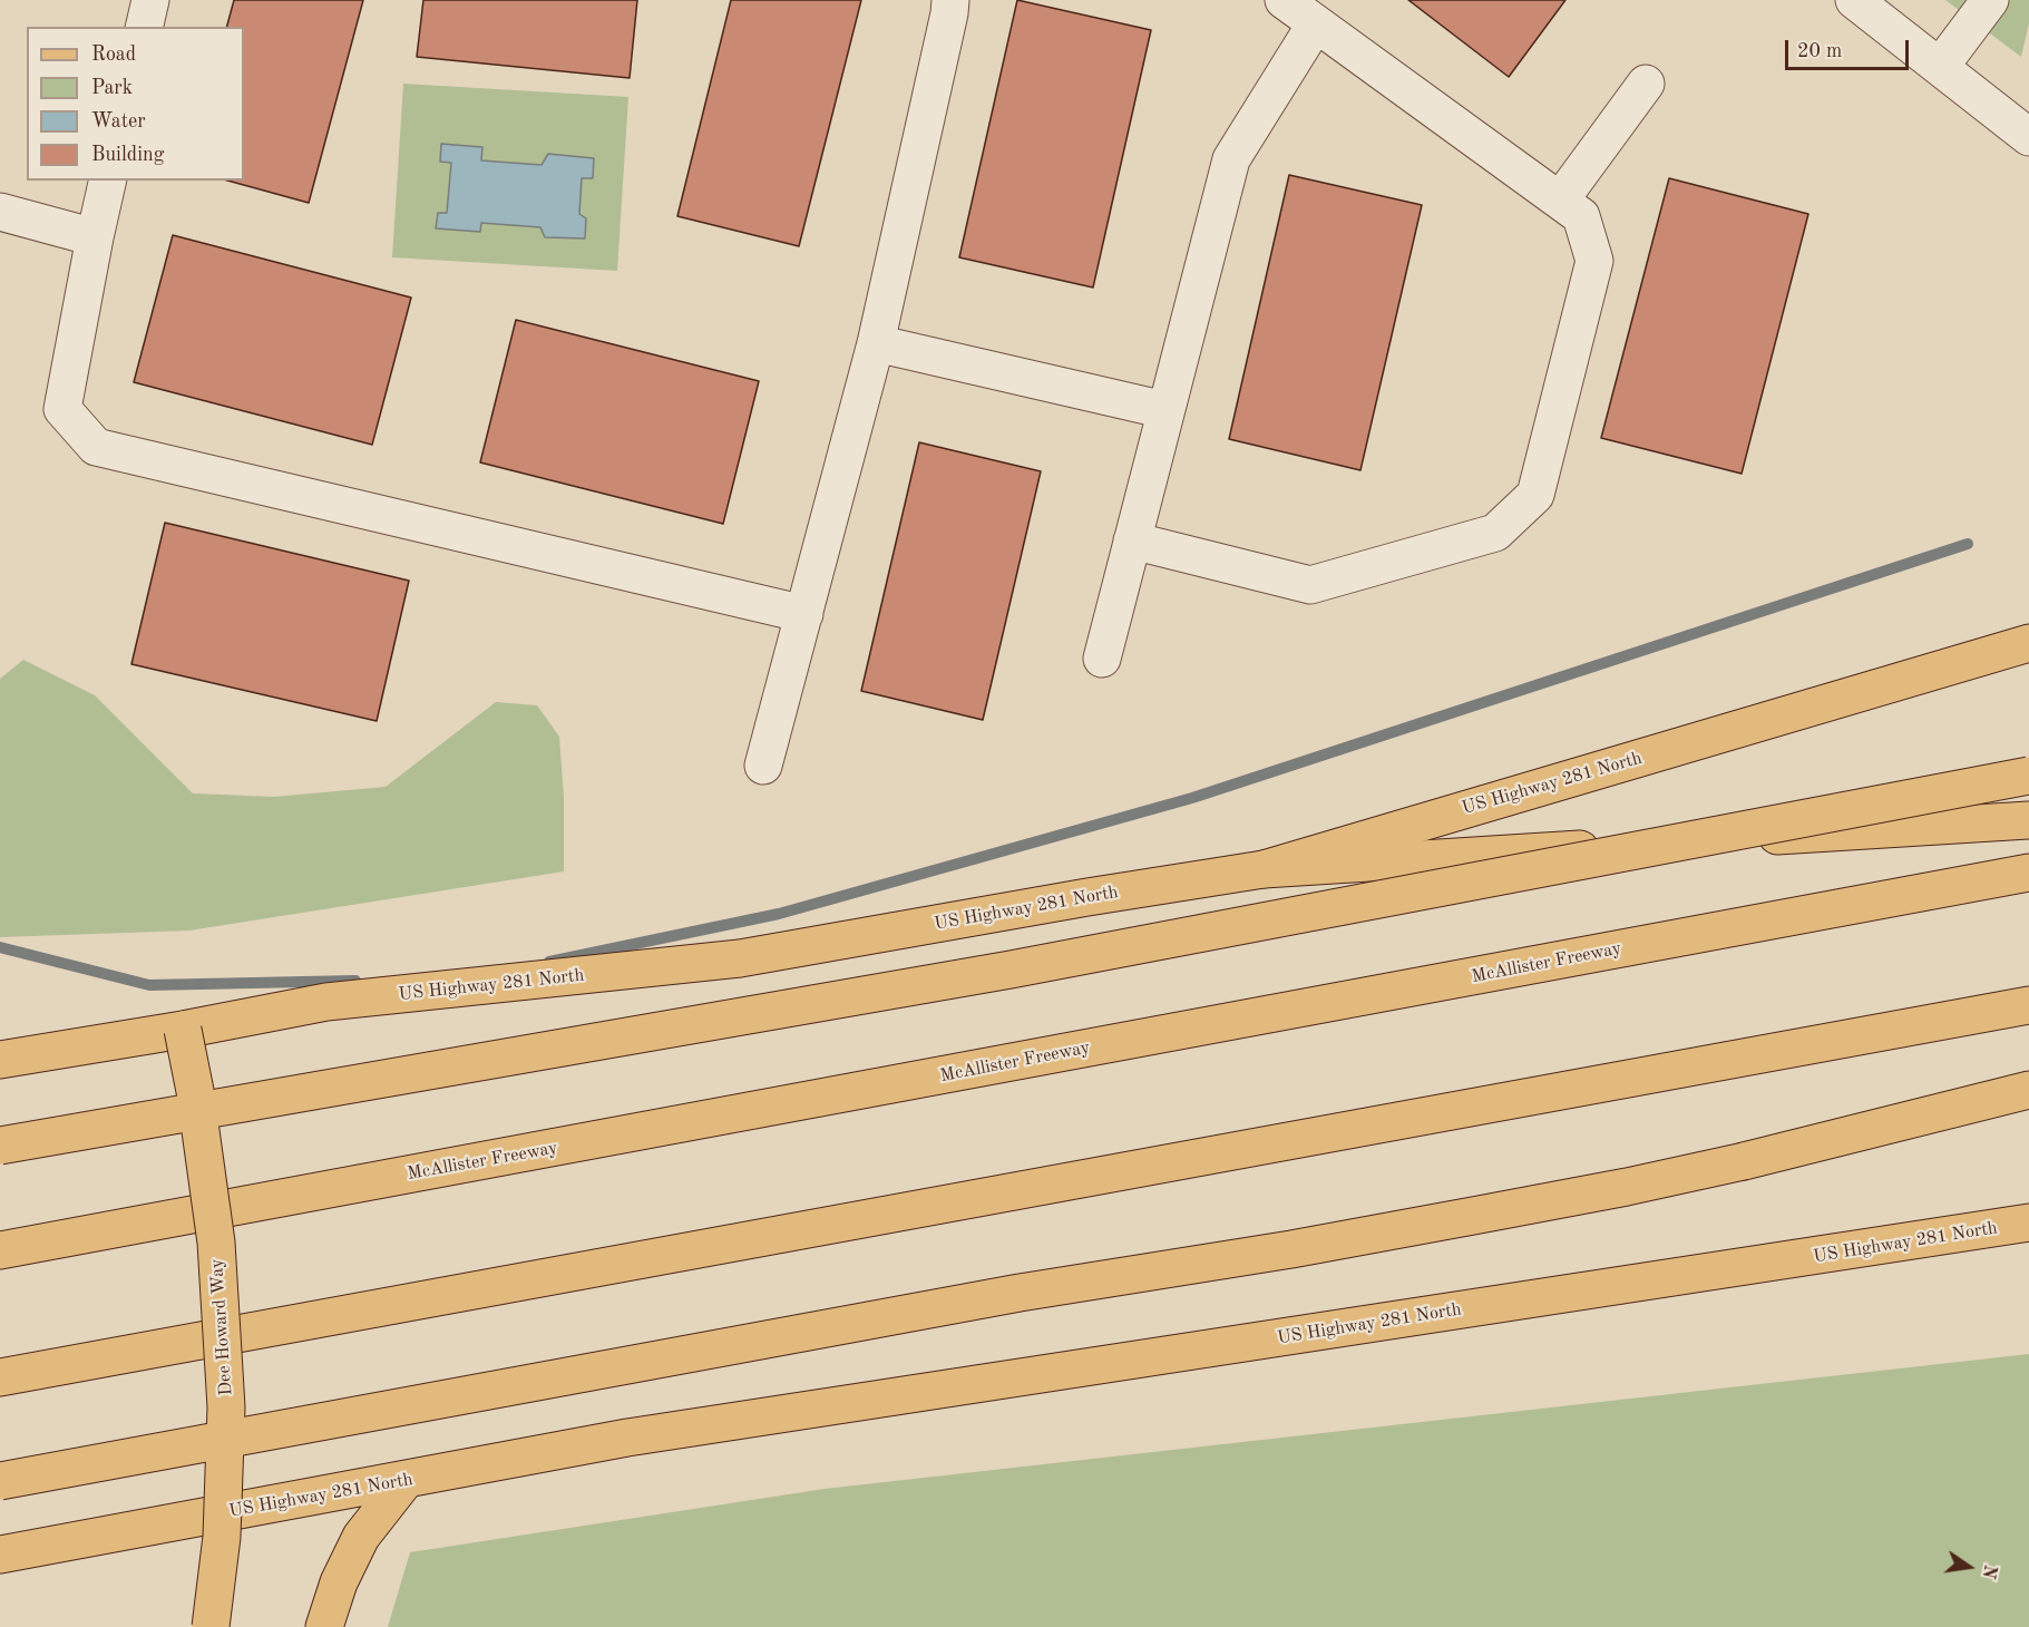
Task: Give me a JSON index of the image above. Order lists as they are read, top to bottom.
{
  "streets": {
    "main road": ["US Highway 281 North", "McAllister Freeway", "Dee Howard Way"]
  },
  "crossings": [
    ["US Highway 281 North", "Dee Howard Way"]
  ],
  "legend": [
    "Road",
    "Park",
    "Water",
    "Building"
  ],
  "scale_bar": "20 m",
  "north": "right"
}
